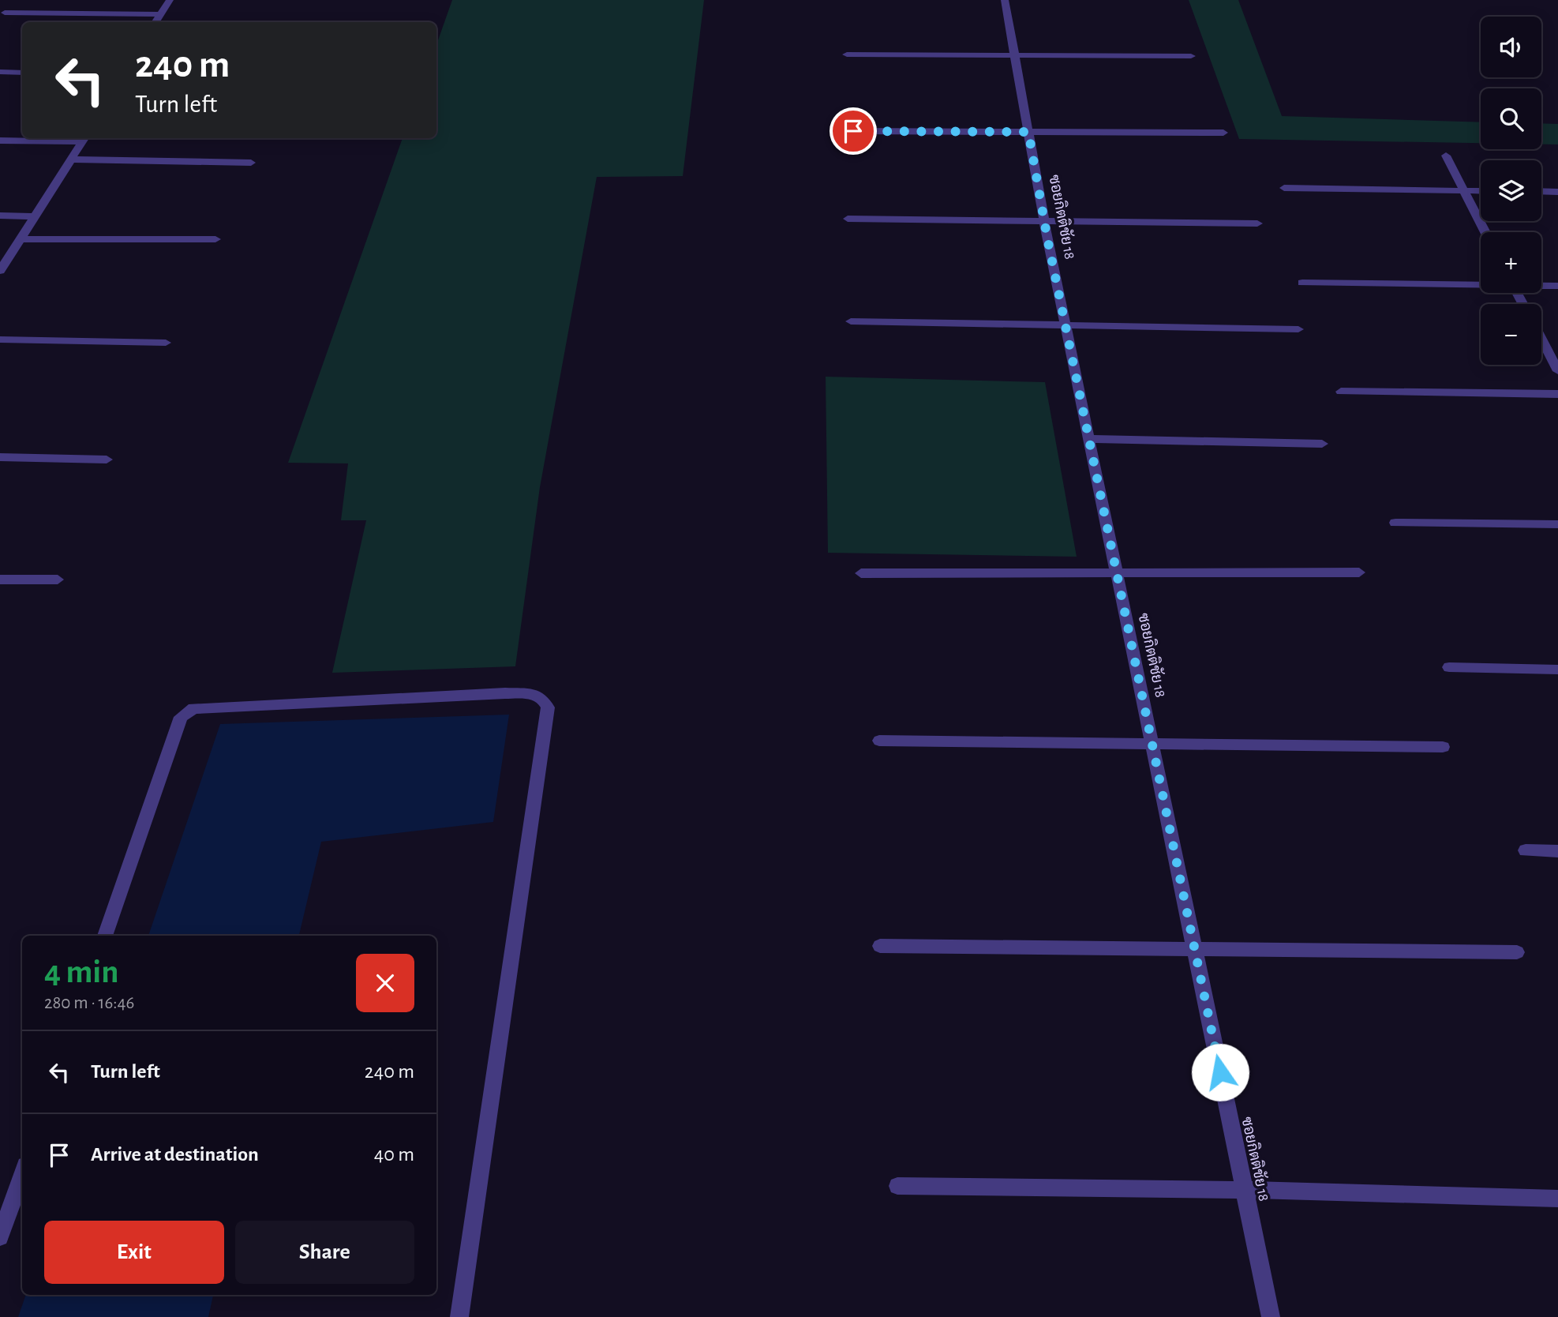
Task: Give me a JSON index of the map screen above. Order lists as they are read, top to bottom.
{
  "streets": {
    "street": ["ซอยกิตติชัย 18"]
  },
  "page": {
    "map_buttons": ["+", "−"],
    "turn": ["240 m", "Turn left"],
    "heading": ["4 min", "280 m · 16:46"],
    "list": [
      {
        "name": "Turn left",
        "value": "240 m"
      },
      {
        "name": "Arrive at destination",
        "value": "40 m"
      }
    ],
    "buttons": ["Exit", "Share"]
  }
}
